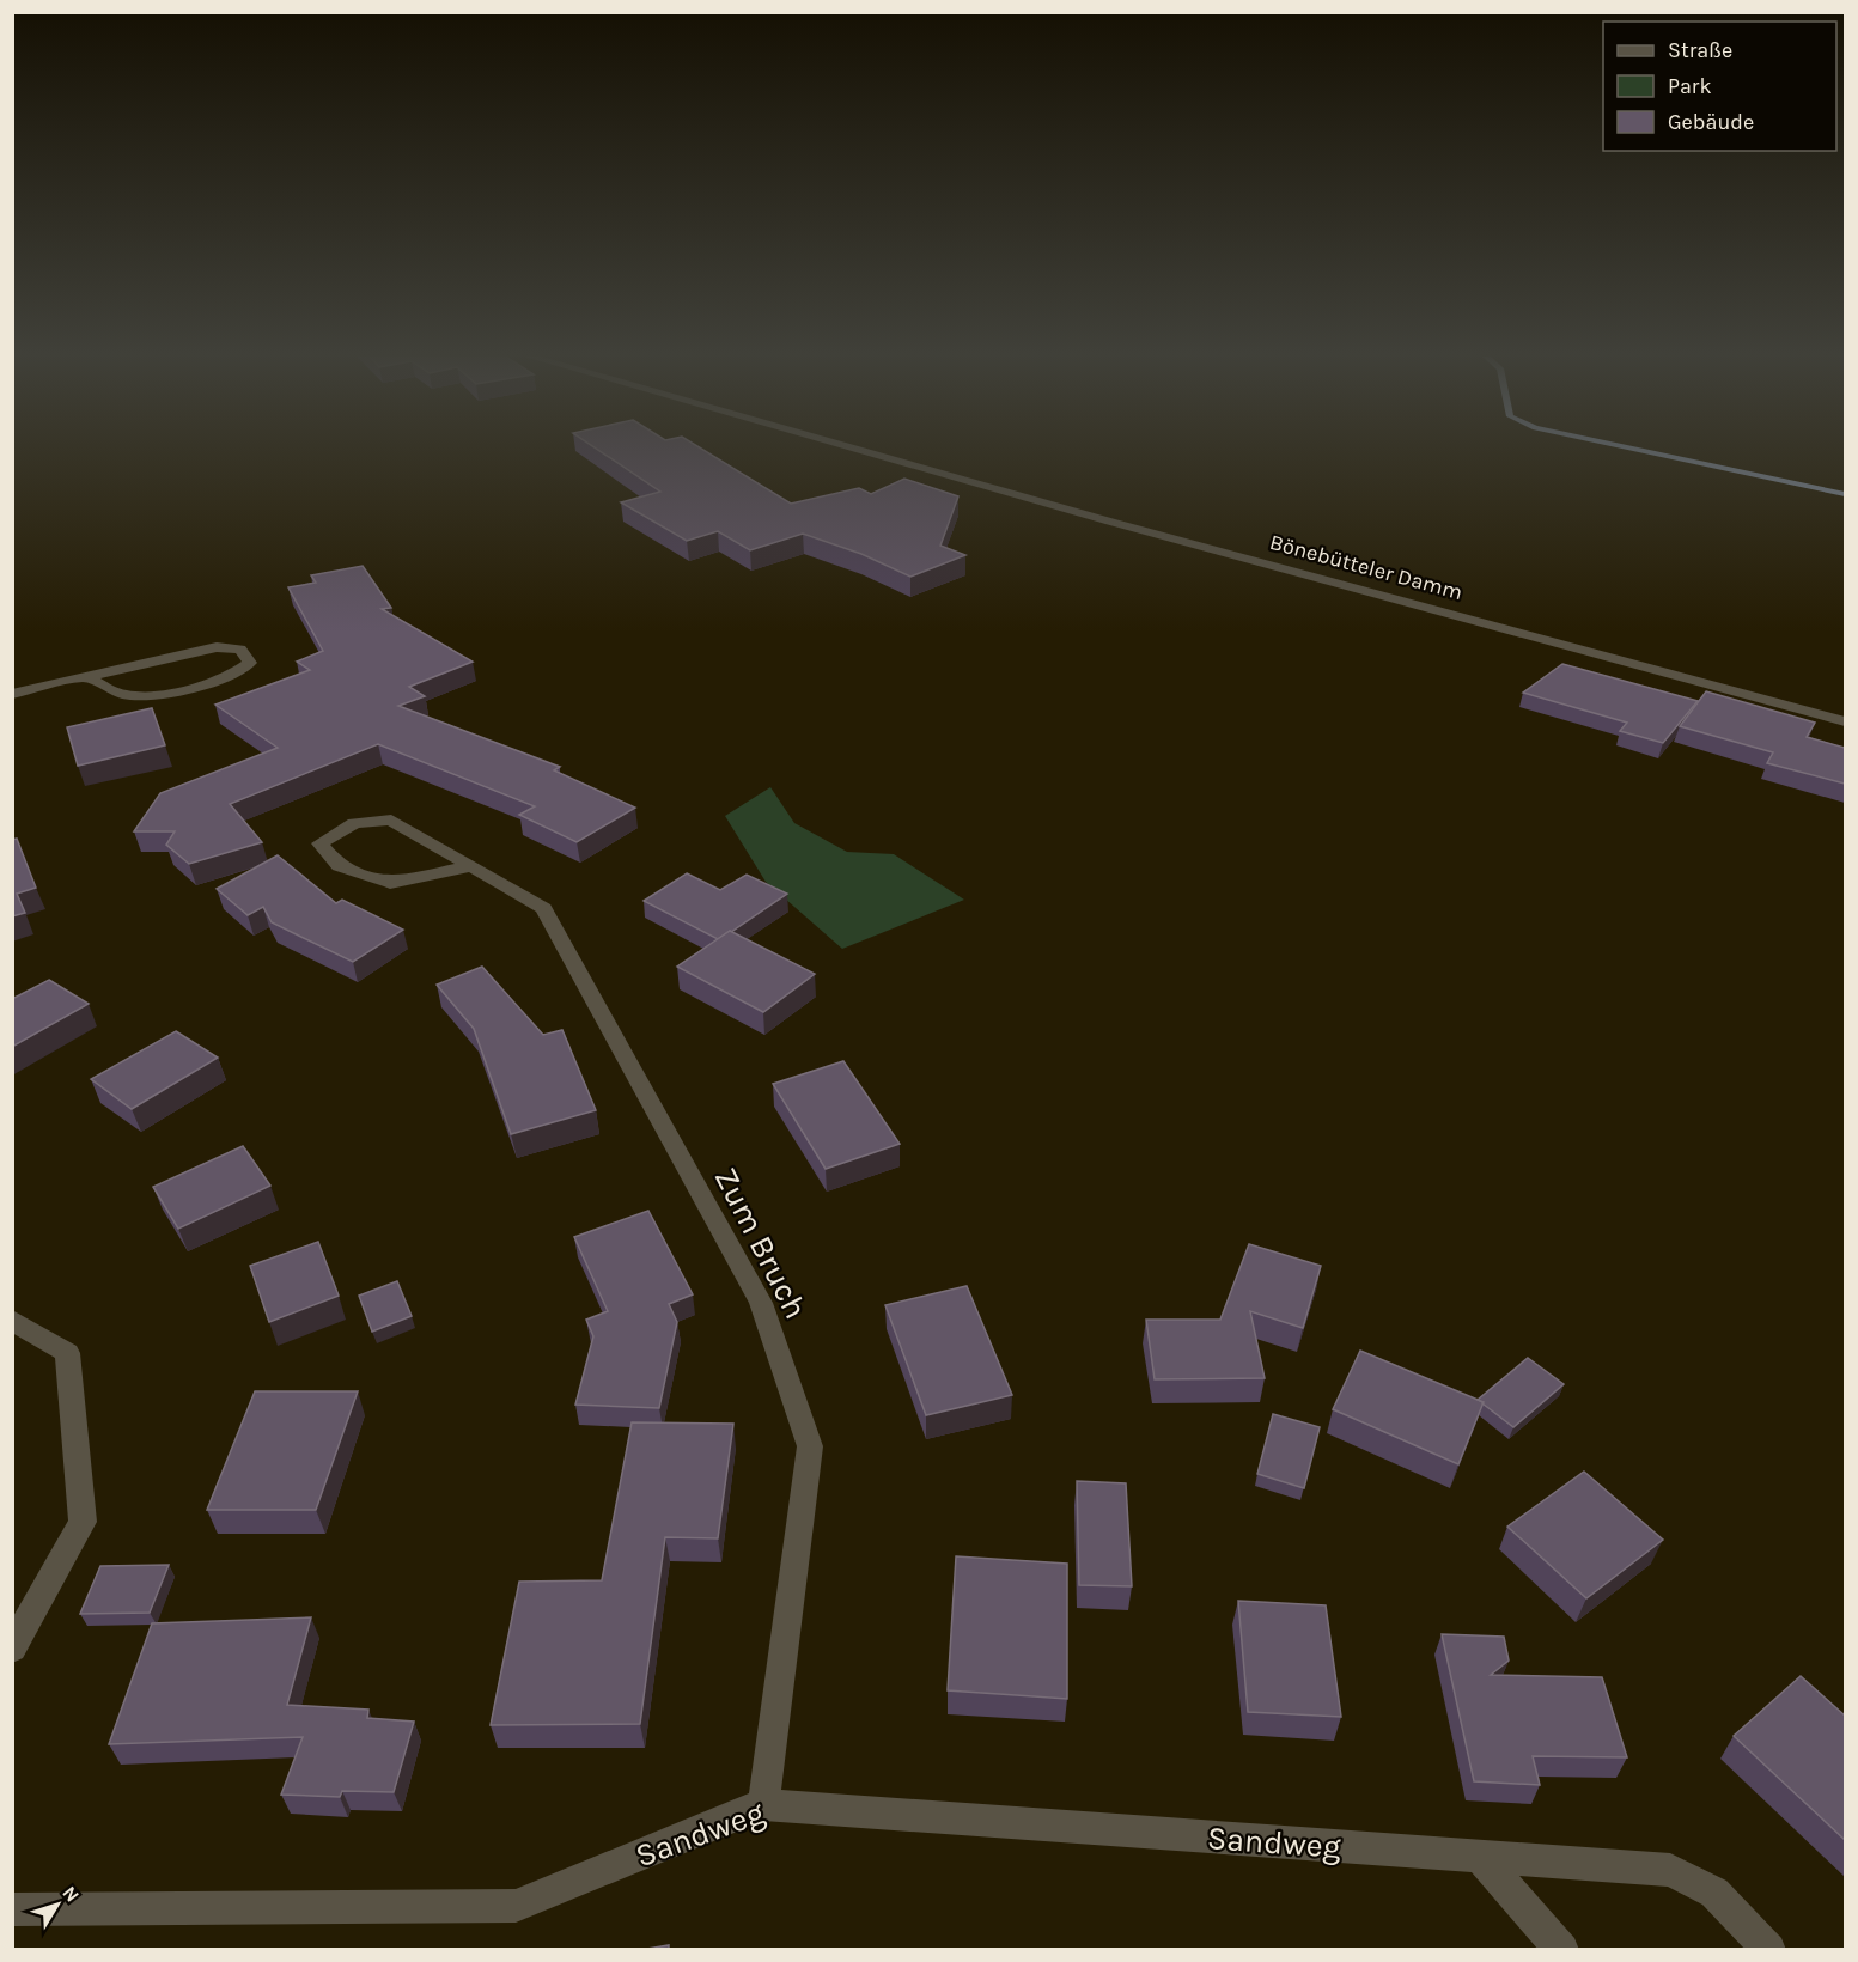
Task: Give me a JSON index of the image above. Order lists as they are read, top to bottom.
{
  "streets": {
    "street": ["Bönebütteler Damm", "Zum Bruch", "Sandweg"]
  },
  "crossings": [
    ["Zum Bruch", "Sandweg"]
  ],
  "legend": ["Straße", "Park", "Gebäude"],
  "north": "top right"
}
